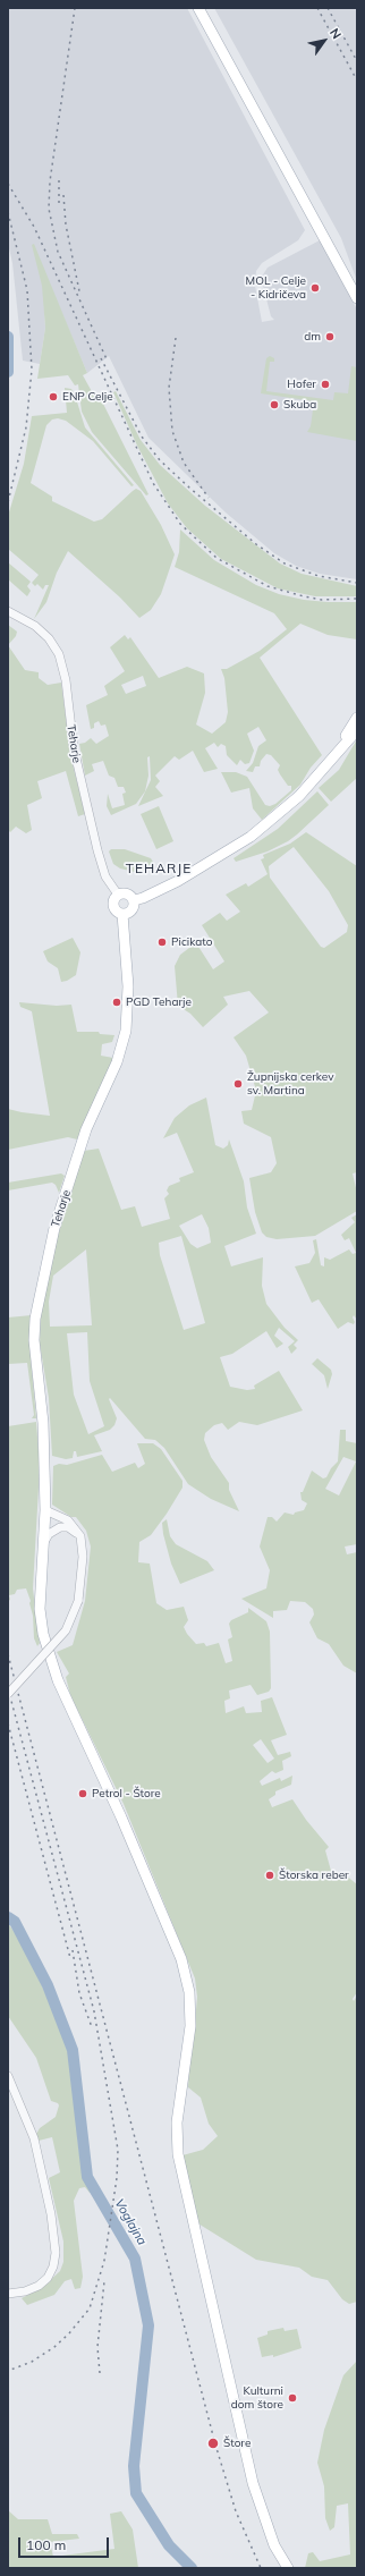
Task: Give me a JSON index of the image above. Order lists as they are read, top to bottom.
{
  "streets": {
    "main road": ["Teharje"]
  },
  "districts": ["TEHARJE"],
  "water": ["Voglajna"],
  "places": [
    "MOL - Celje - Kidričeva",
    "dm",
    "Hofer",
    "ENP Celje",
    "Skuba",
    "Picikato",
    "PGD Teharje",
    "Župnijska cerkev sv. Martina",
    "Petrol - Štore",
    "Štorska reber",
    "Kulturni dom štore",
    "Štore"
  ],
  "scale_bar": "100 m",
  "north": "top right"
}
